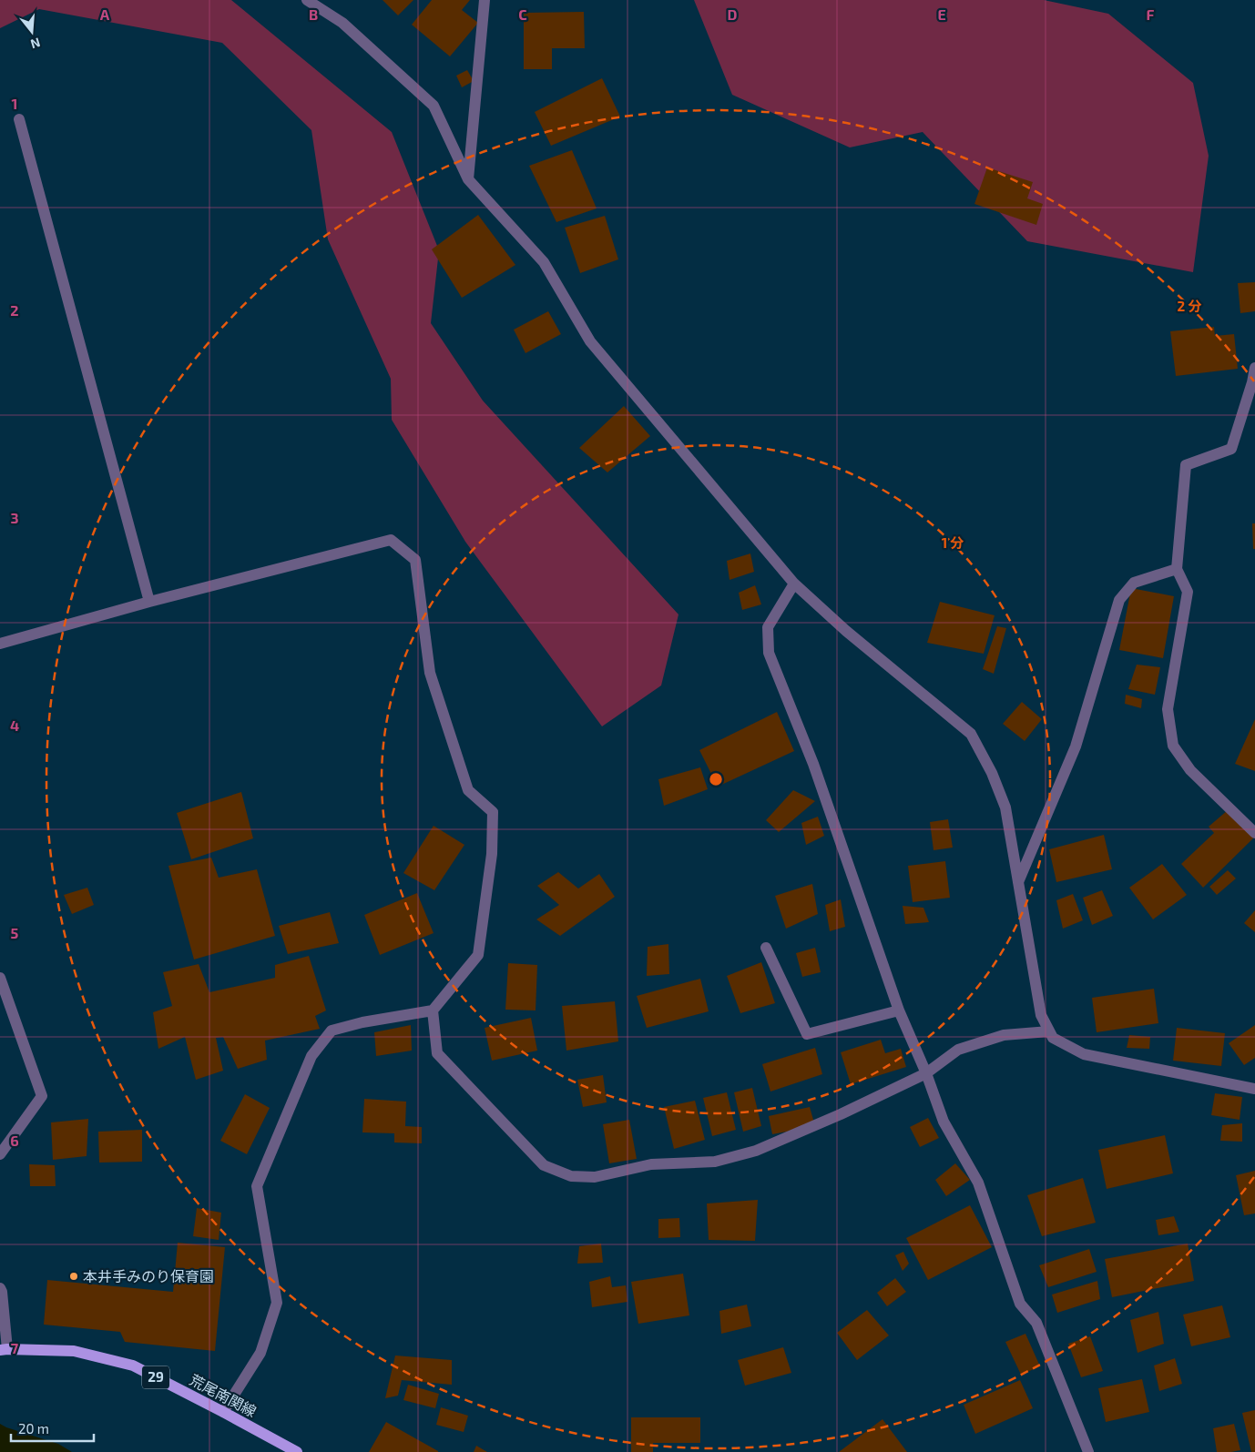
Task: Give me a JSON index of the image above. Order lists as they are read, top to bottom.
{
  "streets": {
    "main road": ["29", "荒尾南関線"]
  },
  "places": ["本井手みのり保育園"],
  "scale_bar": "20 m",
  "north": "bottom",
  "grid": {
    "columns": [
      "A",
      "B",
      "C",
      "D",
      "E",
      "F"
    ],
    "rows": [
      "1",
      "2",
      "3",
      "4",
      "5",
      "6",
      "7"
    ]
  },
  "rings": ["2 分", "1 分"]
}
